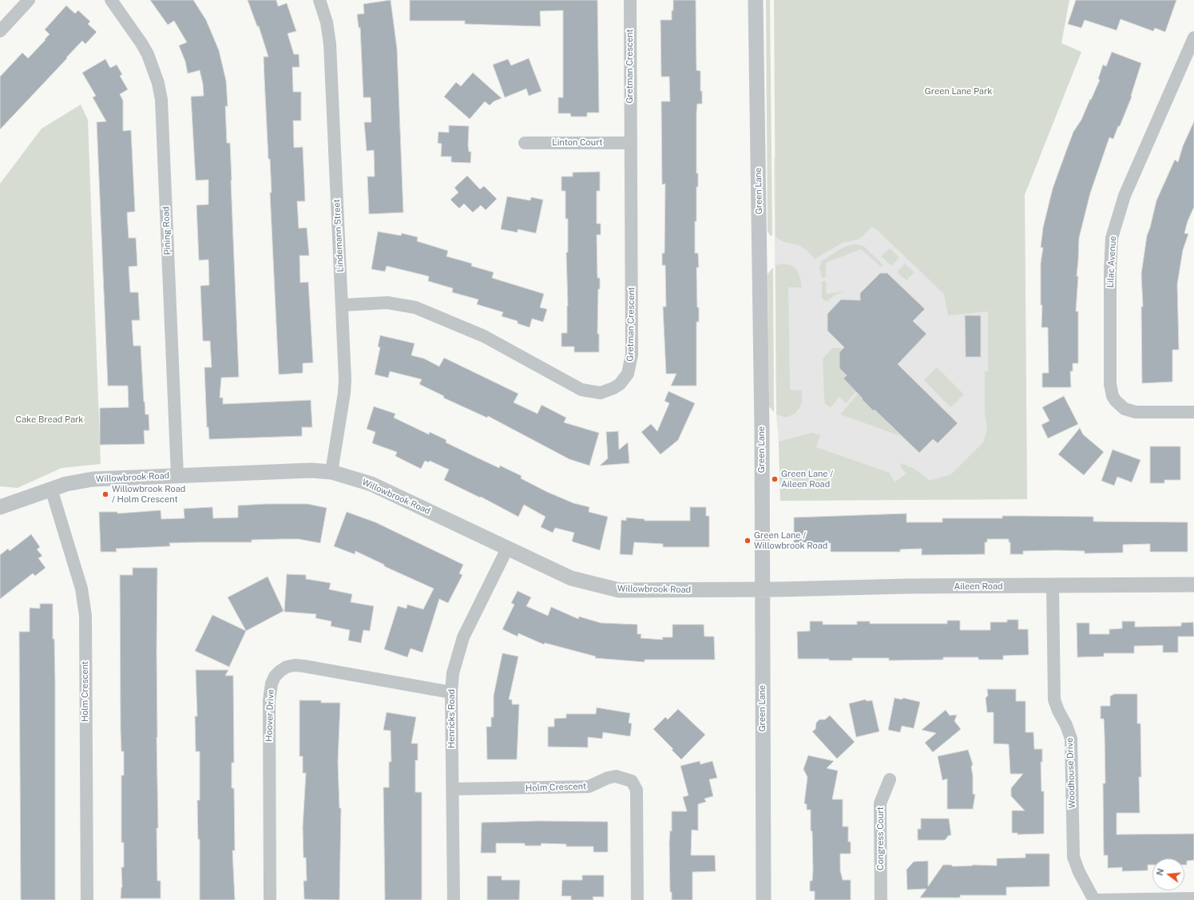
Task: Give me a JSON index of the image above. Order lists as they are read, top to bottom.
{
  "streets": {
    "street": [
      "Gretman Crescent",
      "Linton Court",
      "Green Lane",
      "Pining Road",
      "Lindemann Street",
      "Lilac Avenue",
      "Willowbrook Road",
      "Aileen Road",
      "Holm Crescent",
      "Hoover Drive",
      "Henricks Road",
      "Woodhouse Drive",
      "Congress Court"
    ]
  },
  "crossings": [
    ["Gretman Crescent", "Linton Court"],
    ["Gretman Crescent", "Lindemann Street"],
    ["Green Lane", "Willowbrook Road"],
    ["Green Lane", "Aileen Road"],
    ["Pining Road", "Willowbrook Road"],
    ["Lindemann Street", "Willowbrook Road"],
    ["Willowbrook Road", "Aileen Road"],
    ["Willowbrook Road", "Holm Crescent"],
    ["Willowbrook Road", "Henricks Road"],
    ["Aileen Road", "Woodhouse Drive"],
    ["Holm Crescent", "Henricks Road"],
    ["Hoover Drive", "Henricks Road"]
  ],
  "parks": ["Green Lane Park", "Cake Bread Park"],
  "places": ["Green Lane / Aileen Road", "Willowbrook Road / Holm Crescent", "Green Lane / Willowbrook Road"],
  "north": "left"
}
